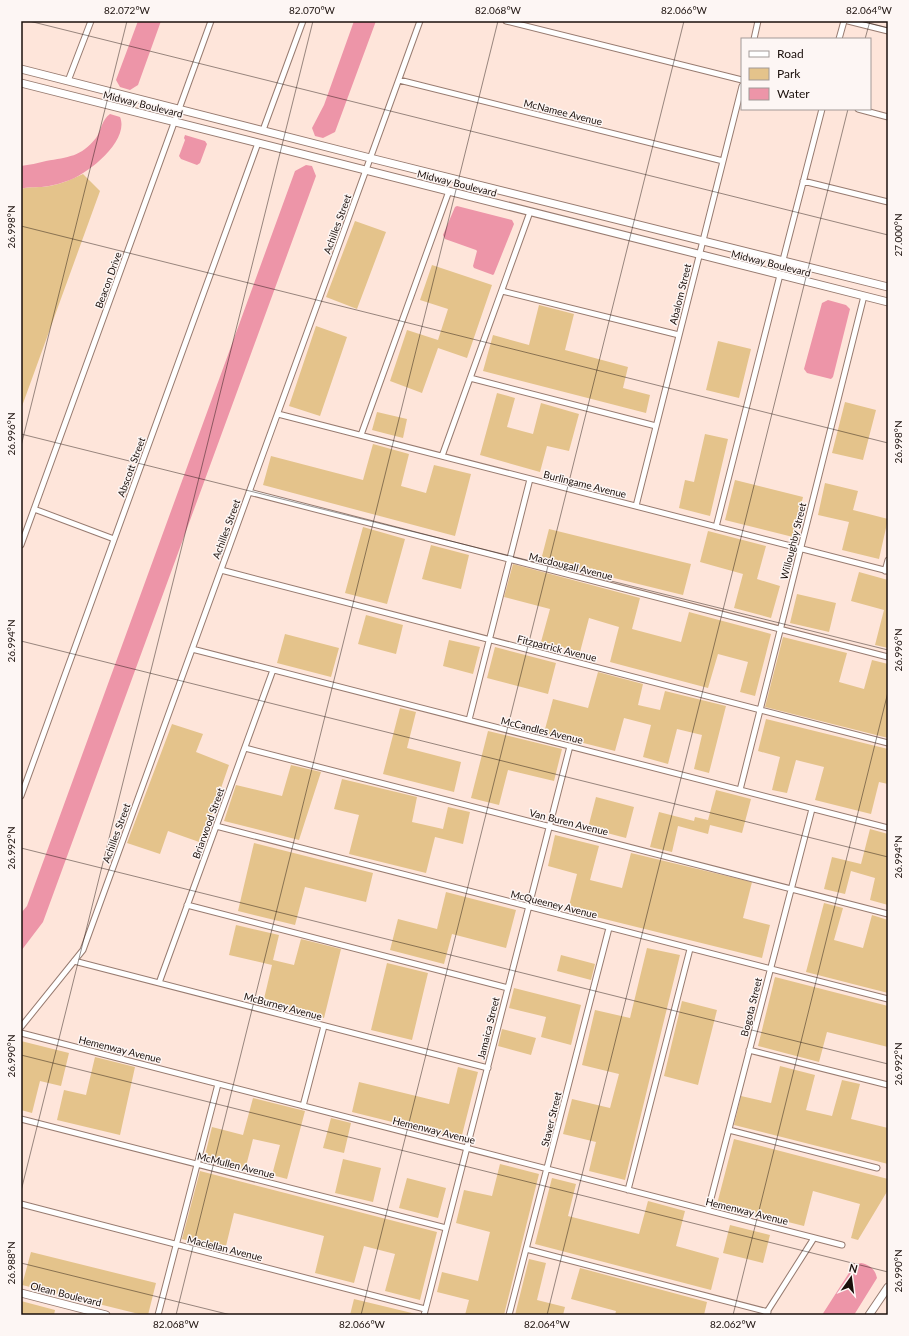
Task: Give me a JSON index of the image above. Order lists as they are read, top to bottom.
{
  "streets": {
    "street": [
      "Midway Boulevard",
      "McNamee Avenue",
      "Achilles Street",
      "Beacon Drive",
      "Abalom Street",
      "Abscott Street",
      "Burlingame Avenue",
      "Willoughby Street",
      "Macdougall Avenue",
      "Fitzpatrick Avenue",
      "McCandles Avenue",
      "Van Buren Avenue",
      "Briarwood Street",
      "McQueeney Avenue",
      "McBurney Avenue",
      "Bogota Street",
      "Jamaica Street",
      "Hemenway Avenue",
      "Staver Street",
      "McMullen Avenue",
      "Maclellan Avenue",
      "Olean Boulevard"
    ]
  },
  "crossings": [
    ["Midway Boulevard", "Achilles Street"],
    ["Midway Boulevard", "Beacon Drive"],
    ["Midway Boulevard", "Abalom Street"],
    ["Midway Boulevard", "Abscott Street"],
    ["Midway Boulevard", "Willoughby Street"],
    ["McNamee Avenue", "Achilles Street"],
    ["McNamee Avenue", "Abalom Street"],
    ["Achilles Street", "Burlingame Avenue"],
    ["Achilles Street", "Macdougall Avenue"],
    ["Achilles Street", "Fitzpatrick Avenue"],
    ["Achilles Street", "McCandles Avenue"],
    ["Achilles Street", "McBurney Avenue"],
    ["Abalom Street", "Burlingame Avenue"],
    ["Burlingame Avenue", "Willoughby Street"],
    ["Willoughby Street", "Macdougall Avenue"],
    ["Willoughby Street", "Fitzpatrick Avenue"],
    ["Willoughby Street", "McCandles Avenue"],
    ["McCandles Avenue", "Briarwood Street"],
    ["McCandles Avenue", "Bogota Street"],
    ["McCandles Avenue", "Jamaica Street"],
    ["Van Buren Avenue", "Briarwood Street"],
    ["Van Buren Avenue", "Bogota Street"],
    ["Van Buren Avenue", "Jamaica Street"],
    ["Briarwood Street", "McQueeney Avenue"],
    ["Briarwood Street", "McBurney Avenue"],
    ["McQueeney Avenue", "Bogota Street"],
    ["McQueeney Avenue", "Jamaica Street"],
    ["McQueeney Avenue", "Staver Street"],
    ["McBurney Avenue", "Jamaica Street"],
    ["Bogota Street", "Hemenway Avenue"],
    ["Jamaica Street", "Hemenway Avenue"],
    ["Jamaica Street", "McMullen Avenue"],
    ["Jamaica Street", "Maclellan Avenue"],
    ["Hemenway Avenue", "Staver Street"]
  ],
  "legend": ["Road", "Park", "Water"],
  "north": "top",
  "coordinates": [
    "82.072°W",
    "82.070°W",
    "82.068°W",
    "82.066°W",
    "82.064°W",
    "26.998°N",
    "27.000°N",
    "26.996°N",
    "26.994°N",
    "26.992°N",
    "26.990°N",
    "26.988°N",
    "82.062°W"
  ]
}
